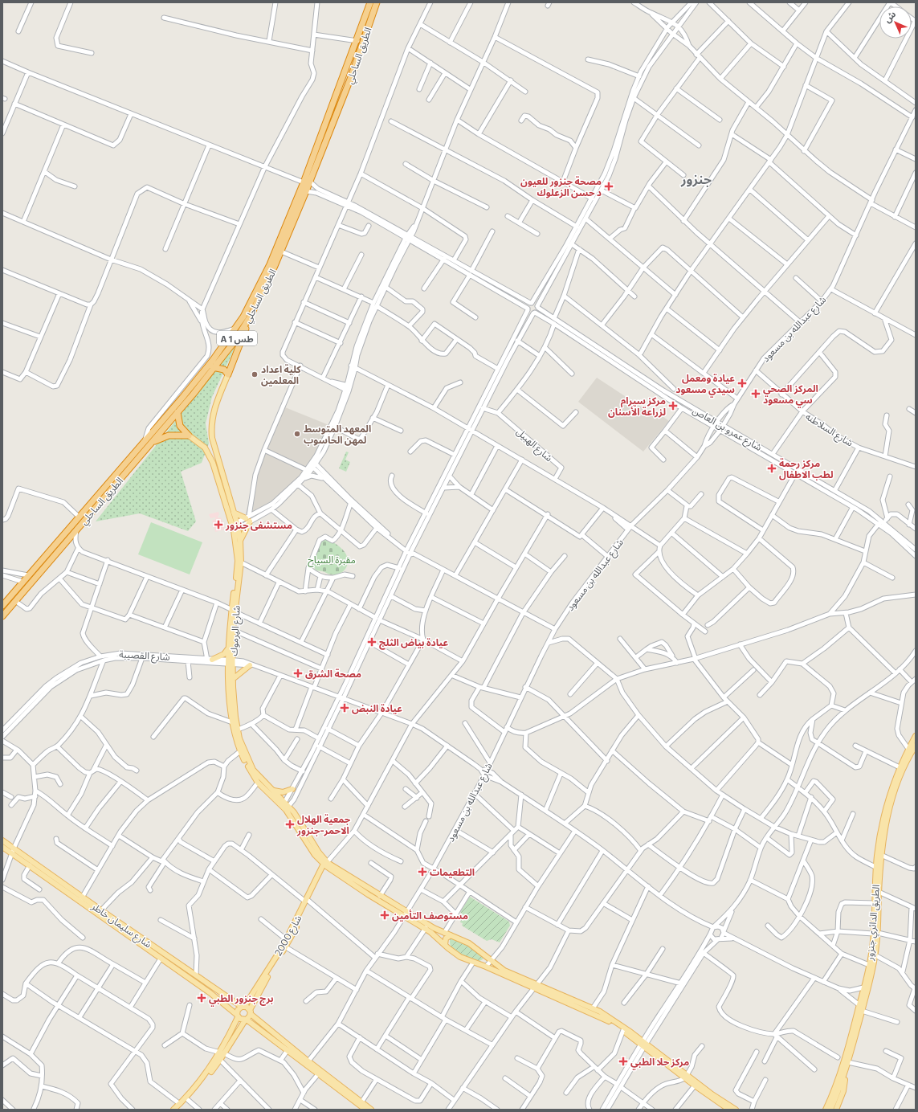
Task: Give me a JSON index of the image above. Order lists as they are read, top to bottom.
{
  "streets": {
    "highway": ["الطريق الساحلي", "A 1 طس"],
    "main road": [
      "شارع اليرموك",
      "الطريق الدائري جنزور",
      "شارع سليمان خاطر",
      "شارع 2000"
    ],
    "street": [
      "شارع عبدالله بن مسعود",
      "شارع عمرو بن العاص",
      "شارع السلاطنه",
      "شارع الهبيل",
      "شارع القصيبة"
    ]
  },
  "crossings": [
    ["شارع عبدالله بن مسعود", "شارع عمرو بن العاص"],
    ["شارع عبدالله بن مسعود", "شارع السلاطنه"],
    ["شارع اليرموك", "شارع القصيبة"],
    ["شارع اليرموك", "شارع 2000"],
    ["شارع سليمان خاطر", "شارع 2000"]
  ],
  "districts": ["جنزور"],
  "parks": ["مقبرة السياح"],
  "places": {
    "health": [
      "مصحة جنزور للعيون د حسن الزعلوك",
      "عيادة ومعمل سيدي مسعود",
      "المركز الصحي سي مسعود",
      "مركز سيرام لزراعة الأسنان",
      "مركز رحمة لطب الاطفال",
      "مستشفى جنزور",
      "عيادة بياض الثلج",
      "مصحة الشرق",
      "عيادة النبض",
      "جمعية الهلال الاحمر-جنزور",
      "التطعيمات",
      "مستوصف التأمين",
      "برج جنزور الطبي",
      "مركز حلا الطبي"
    ],
    "other": ["كلية اعداد المعلمين", "المعهد المتوسط لمهن الحاسوب"]
  },
  "north": "top left"
}
